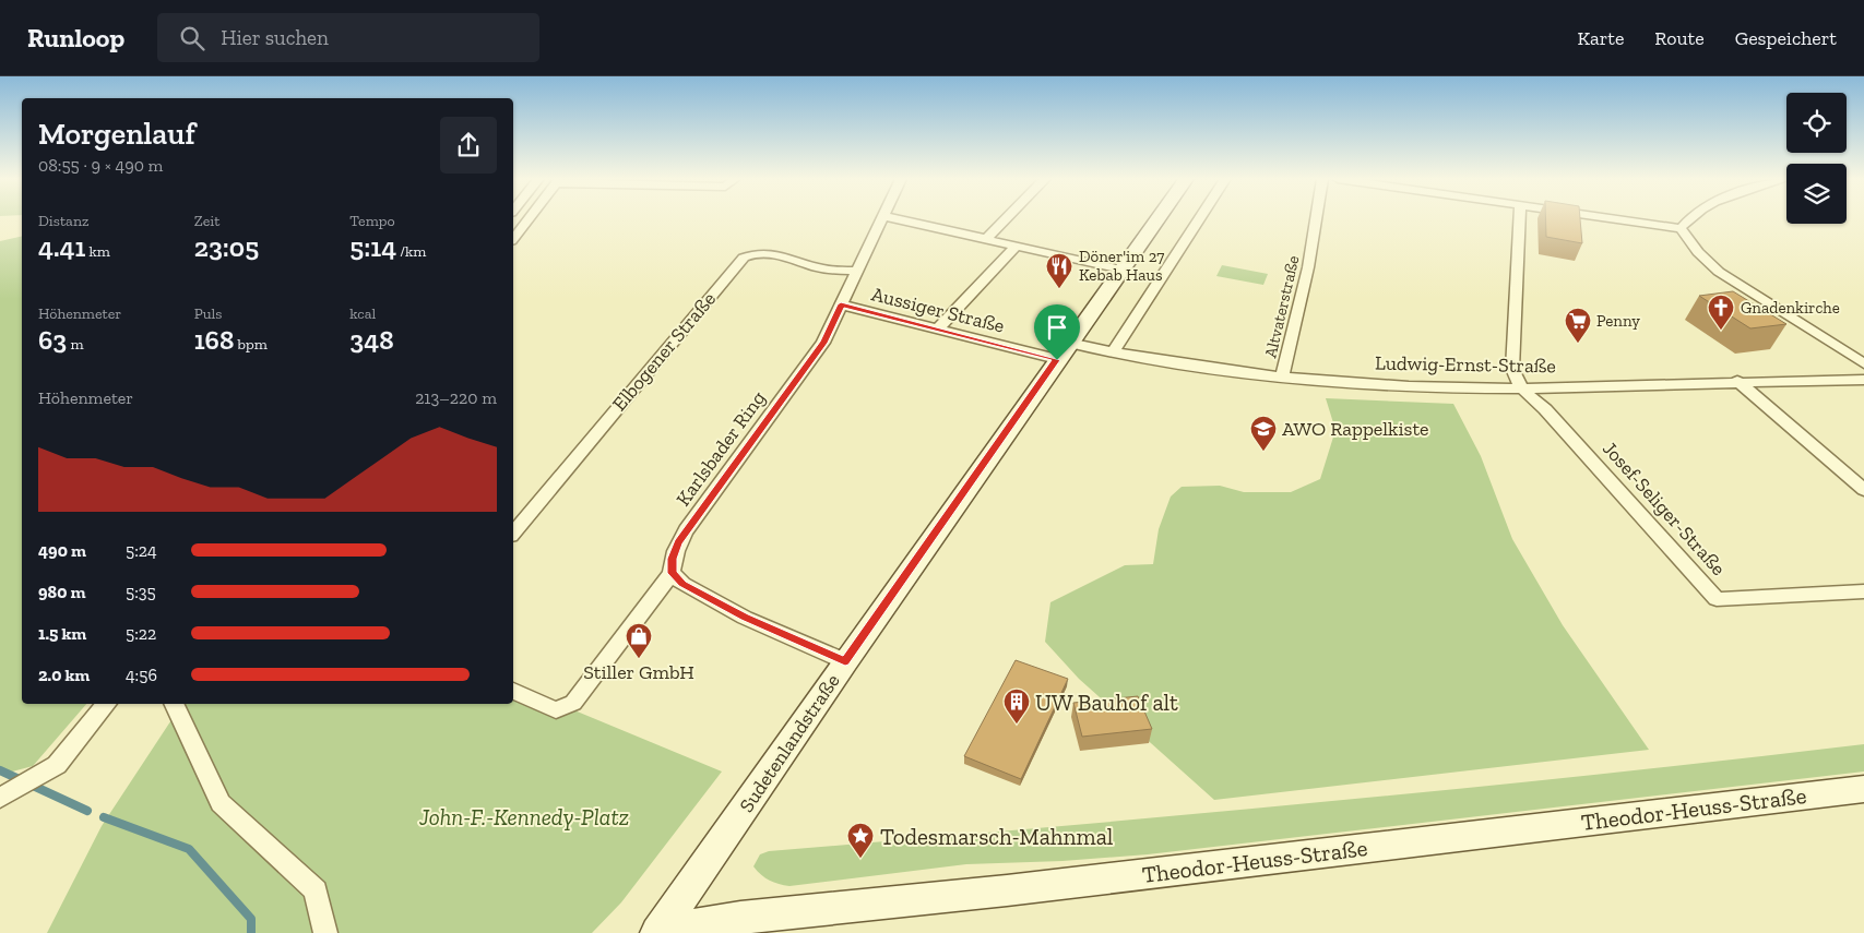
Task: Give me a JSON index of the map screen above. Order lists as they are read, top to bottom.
{
  "streets": {
    "street": [
      "Altvaterstraße",
      "Aussiger Straße",
      "Elbogener Straße",
      "Ludwig-Ernst-Straße",
      "Karlsbader Ring",
      "Josef-Seliger-Straße",
      "Sudetenlandstraße",
      "Theodor-Heuss-Straße"
    ]
  },
  "crossings": [
    ["Altvaterstraße", "Ludwig-Ernst-Straße"],
    ["Aussiger Straße", "Karlsbader Ring"],
    ["Aussiger Straße", "Sudetenlandstraße"],
    ["Elbogener Straße", "Karlsbader Ring"],
    ["Ludwig-Ernst-Straße", "Josef-Seliger-Straße"],
    ["Ludwig-Ernst-Straße", "Sudetenlandstraße"],
    ["Sudetenlandstraße", "Theodor-Heuss-Straße"]
  ],
  "parks": ["John-F.-Kennedy-Platz"],
  "places": {
    "restaurant": ["Döner'im 27 Kebab Haus"],
    "church": ["Gnadenkirche"],
    "supermarket": ["Penny"],
    "school or university": ["AWO Rappelkiste"],
    "shop": ["Stiller GmbH"],
    "building": ["UW Bauhof alt"],
    "place": ["Todesmarsch-Mahnmal"]
  },
  "page": {
    "header": "Runloop",
    "search": "Hier suchen",
    "nav": ["Karte", "Route", "Gespeichert"],
    "heading": ["Morgenlauf", "08:55 · 9 × 490 m"],
    "stats": [
      ["Distanz", "4.41 km"],
      ["Zeit", "23:05"],
      ["Tempo", "5:14 /km"],
      ["Höhenmeter", "63 m"],
      ["Puls", "168 bpm"],
      ["kcal", "348"]
    ],
    "chart": ["Höhenmeter", "213–220 m"],
    "list": [
      {
        "name": "490 m",
        "note": "5:24"
      },
      {
        "name": "980 m",
        "note": "5:35"
      },
      {
        "name": "1.5 km",
        "note": "5:22"
      },
      {
        "name": "2.0 km",
        "note": "4:56"
      }
    ]
  }
}
